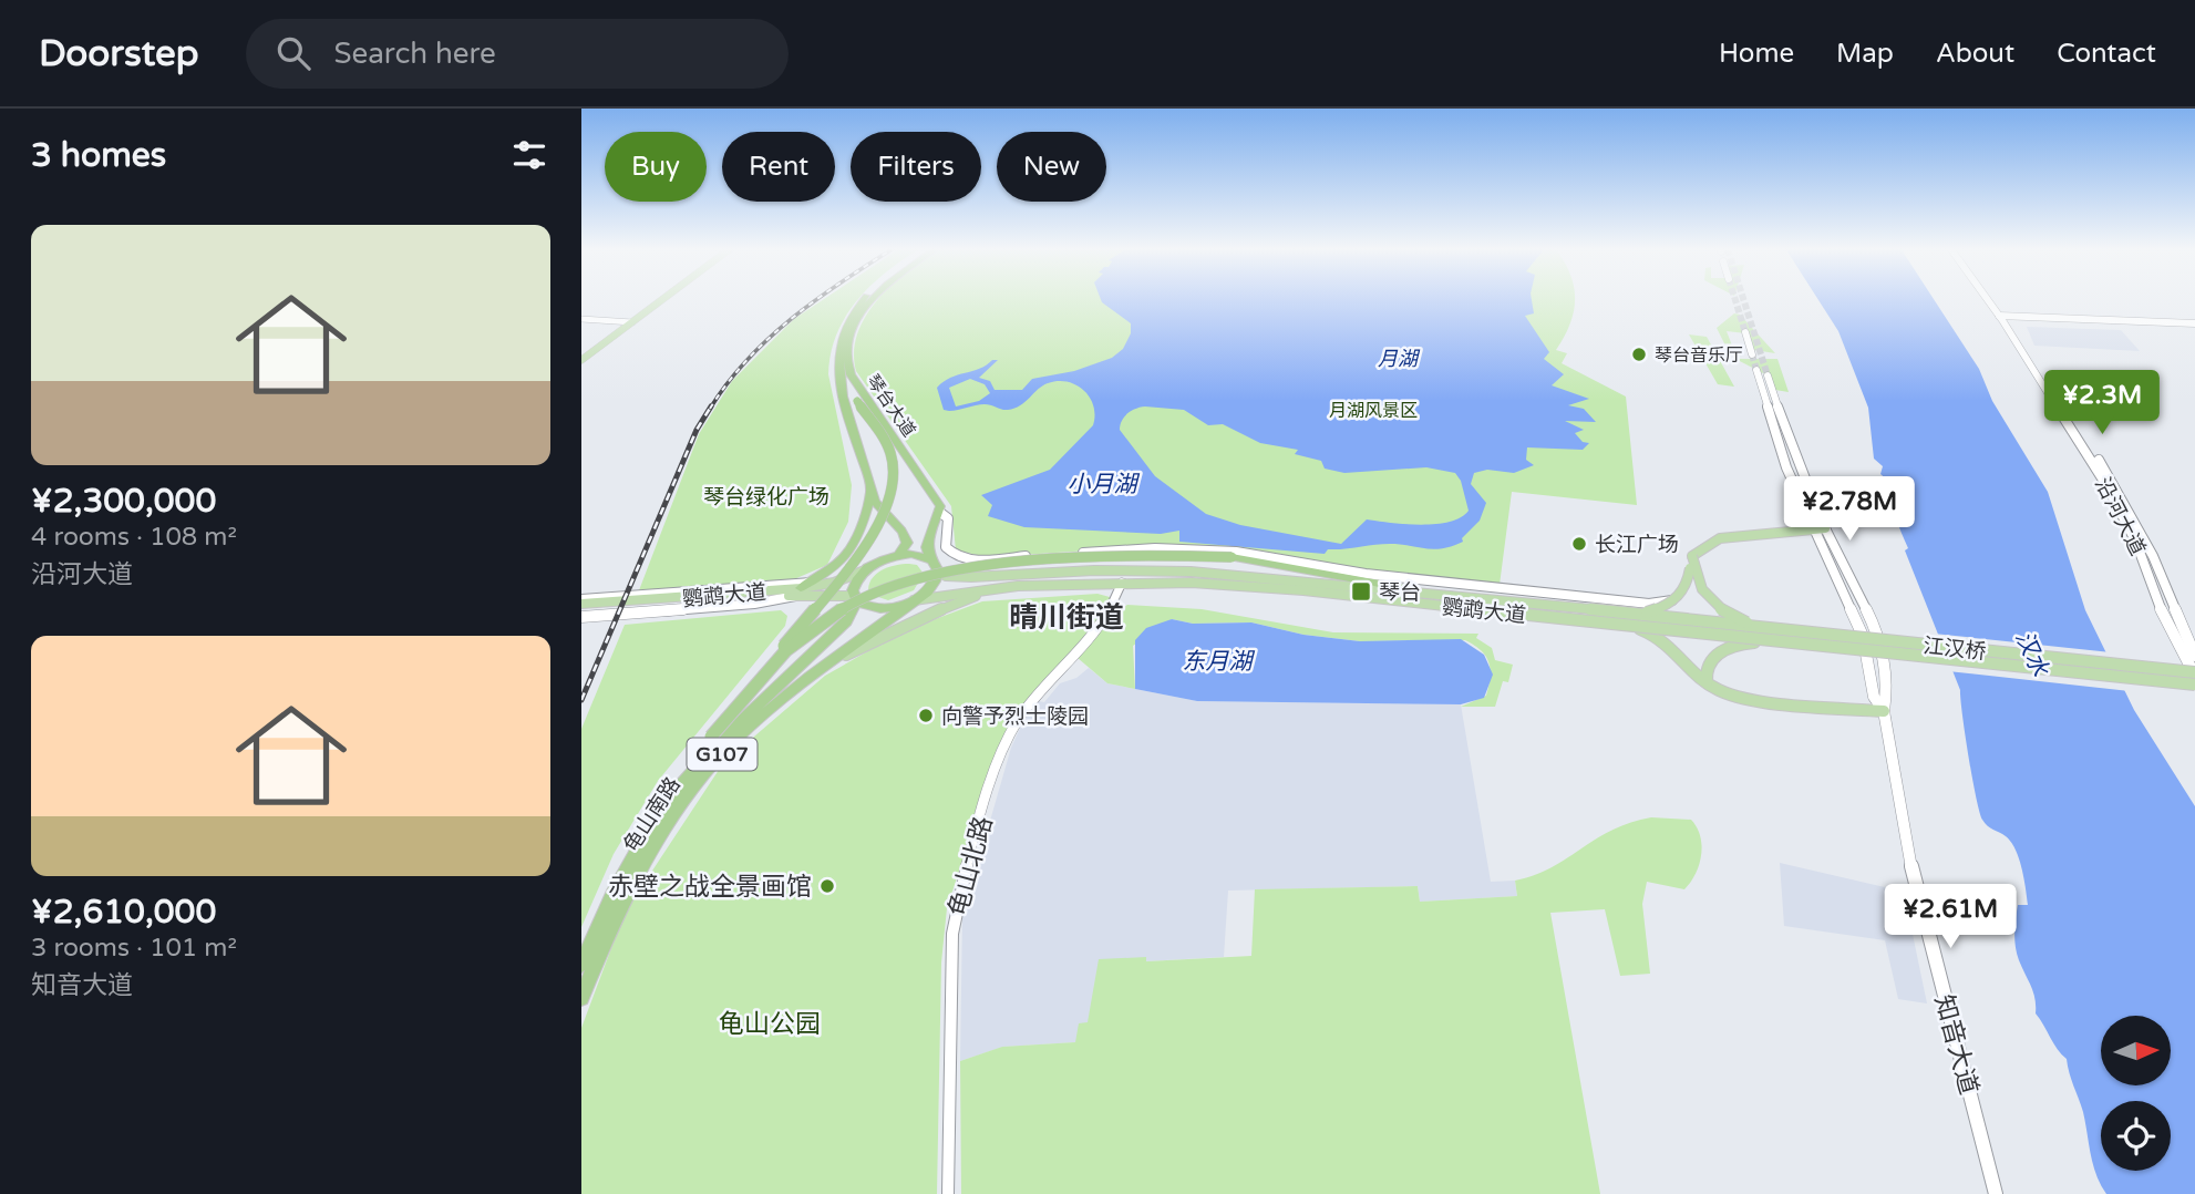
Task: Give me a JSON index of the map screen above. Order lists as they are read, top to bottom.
{
  "streets": {
    "highway": ["琴台大道", "G107", "龟山南路"],
    "main road": [
      "沿河大道",
      "鹦鹉大道",
      "江汉桥",
      "知音大道"
    ],
    "street": ["龟山北路"]
  },
  "crossings": [
    ["琴台大道", "鹦鹉大道"],
    ["琴台大道", "G107"],
    ["沿河大道", "江汉桥"],
    ["鹦鹉大道", "江汉桥"],
    ["鹦鹉大道", "G107"],
    ["鹦鹉大道", "龟山北路"],
    ["G107", "龟山南路"]
  ],
  "districts": ["晴川街道"],
  "water": [
    "月湖",
    "小月湖",
    "汉水",
    "东月湖"
  ],
  "parks": ["月湖风景区", "琴台绿化广场", "龟山公园"],
  "places": {
    "other": [
      "琴台音乐厅",
      "长江广场",
      "向警予烈士陵园",
      "赤壁之战全景画馆"
    ],
    "transit": ["琴台"]
  },
  "north": "right",
  "page": {
    "header": "Doorstep",
    "search": "Search here",
    "nav": [
      "Home",
      "Map",
      "About",
      "Contact"
    ],
    "heading": "3 homes",
    "chip": [
      "Buy",
      "Rent",
      "Filters",
      "New"
    ],
    "list": [
      {
        "name": "¥2,300,000",
        "note": "4 rooms · 108 m² · 沿河大道"
      },
      {
        "name": "¥2,610,000",
        "note": "3 rooms · 101 m² · 知音大道"
      }
    ],
    "price": ["¥2.3M", "¥2.78M", "¥2.61M"]
  }
}
